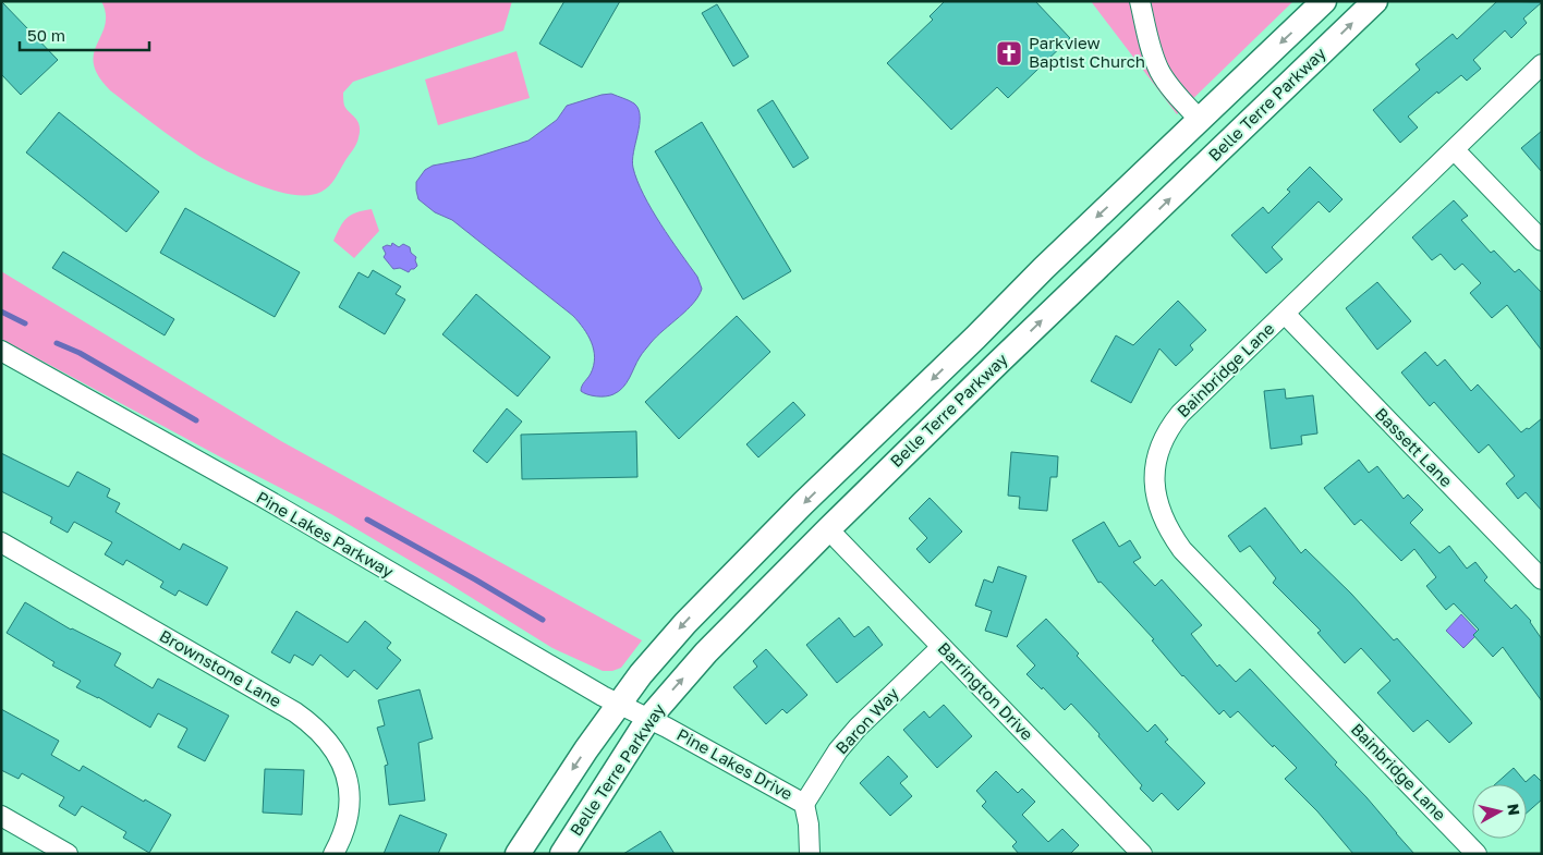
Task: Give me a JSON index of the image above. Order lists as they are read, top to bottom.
{
  "streets": {
    "main road": ["Belle Terre Parkway"],
    "street": [
      "Bainbridge Lane",
      "Bassett Lane",
      "Pine Lakes Parkway",
      "Brownstone Lane",
      "Barrington Drive",
      "Baron Way",
      "Pine Lakes Drive"
    ]
  },
  "crossings": [
    ["Belle Terre Parkway", "Pine Lakes Parkway"],
    ["Belle Terre Parkway", "Barrington Drive"],
    ["Belle Terre Parkway", "Pine Lakes Drive"],
    ["Bainbridge Lane", "Bassett Lane"],
    ["Pine Lakes Parkway", "Pine Lakes Drive"],
    ["Barrington Drive", "Baron Way"],
    ["Baron Way", "Pine Lakes Drive"]
  ],
  "places": {
    "church": ["Parkview Baptist Church"]
  },
  "scale_bar": "50 m",
  "north": "right"
}
